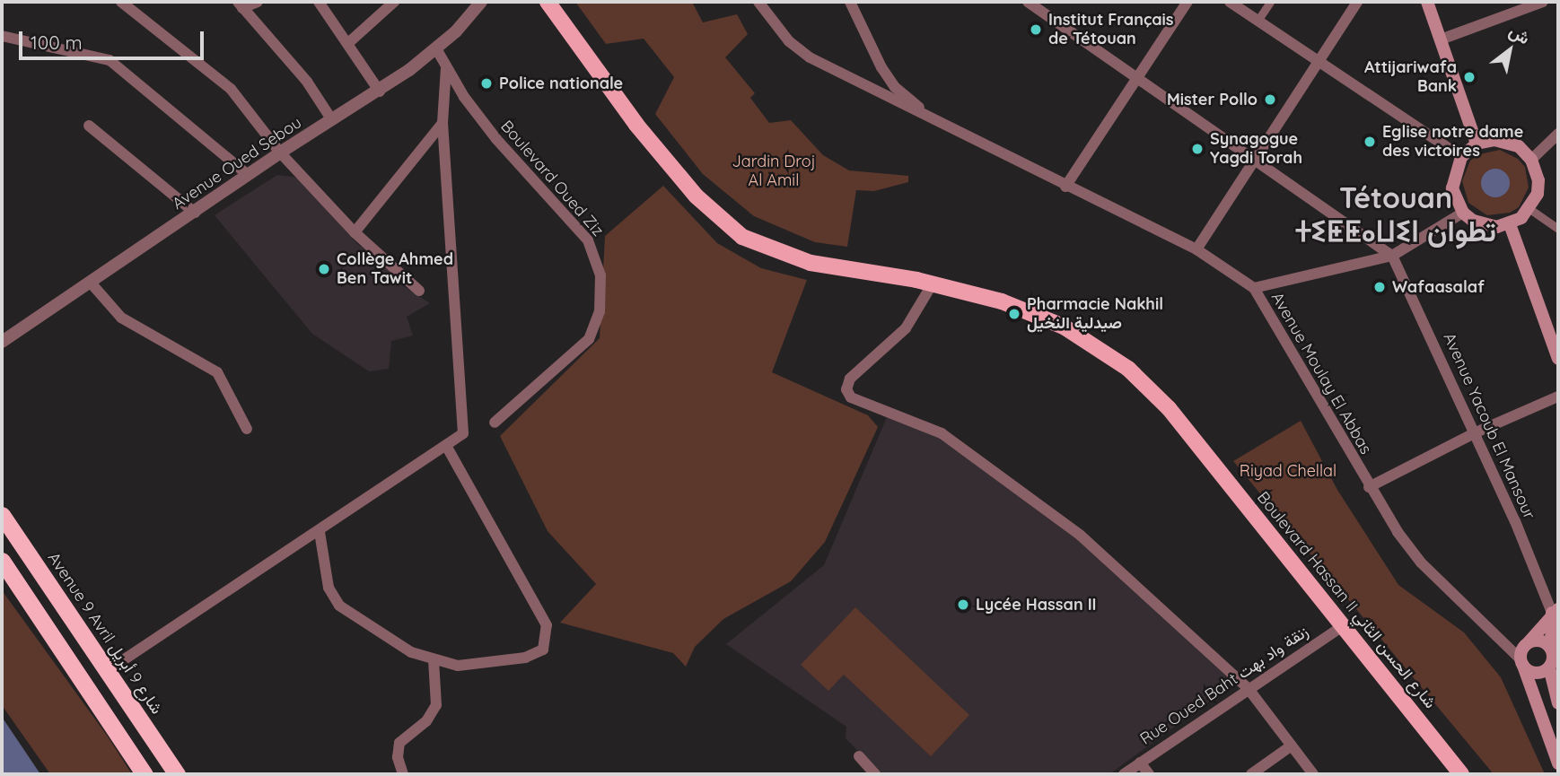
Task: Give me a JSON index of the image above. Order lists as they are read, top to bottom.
{
  "streets": {
    "highway": ["Avenue 9 Avril شارع 9 أبريل"],
    "main road": ["Boulevard Hassan II شارع الحسن الثاني"],
    "street": [
      "Avenue Oued Sebou",
      "Boulevard Oued Ziz",
      "Avenue Moulay El Abbas",
      "Avenue Yacoub El Mansour",
      "Rue Oued Baht زنقة واد بهت"
    ]
  },
  "crossings": [
    ["Avenue Oued Sebou", "Boulevard Oued Ziz"],
    ["Boulevard Hassan II شارع الحسن الثاني", "Rue Oued Baht زنقة واد بهت"]
  ],
  "districts": ["Tétouan ⵜⵉⵟⵟⴰⵡⵉⵏ تطوان"],
  "parks": ["Jardin Droj Al Amil", "Riyad Chellal"],
  "places": [
    "Institut Français de Tétouan",
    "Attijariwafa Bank",
    "Police nationale",
    "Mister Pollo",
    "Eglise notre dame des victoires",
    "Synagogue Yagdi Torah",
    "Collège Ahmed Ben Tawit",
    "Wafaasalaf",
    "Pharmacie Nakhil صيدلية النخيل",
    "Lycée Hassan II"
  ],
  "scale_bar": "100 m",
  "north": "top right"
}
